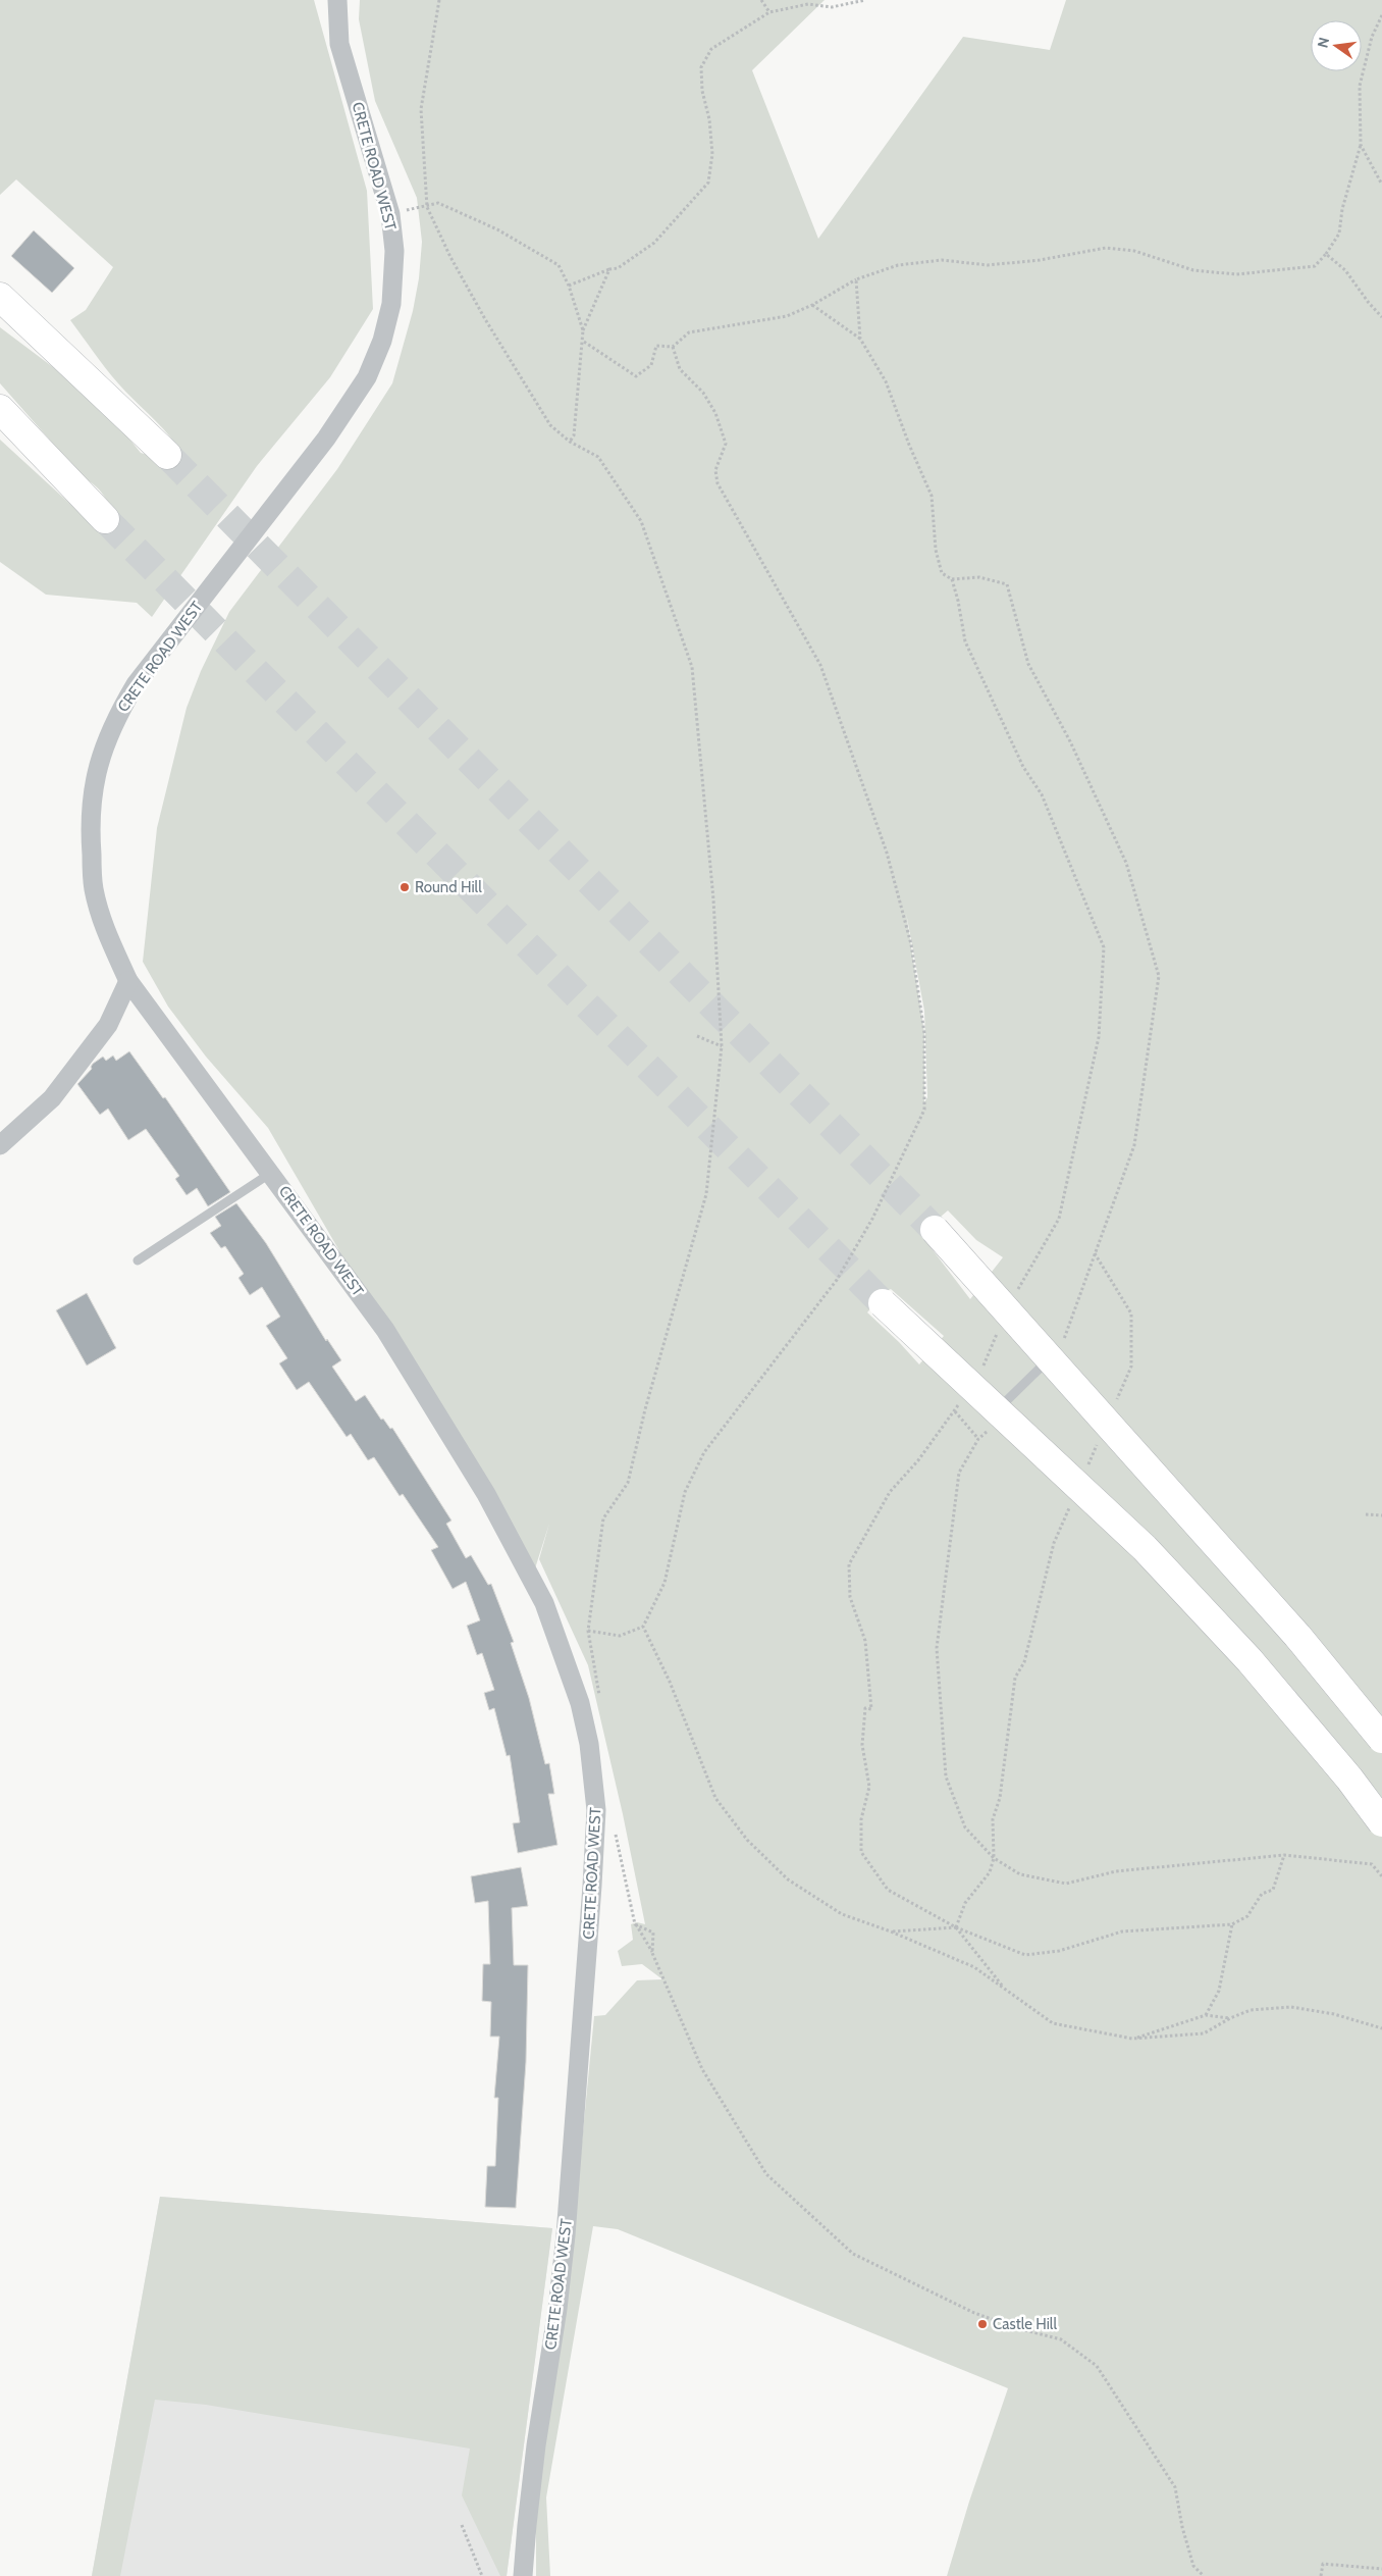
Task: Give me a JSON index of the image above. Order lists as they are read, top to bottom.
{
  "streets": {
    "street": ["CRETE ROAD WEST"]
  },
  "places": ["Round Hill", "Castle Hill"],
  "north": "left"
}
